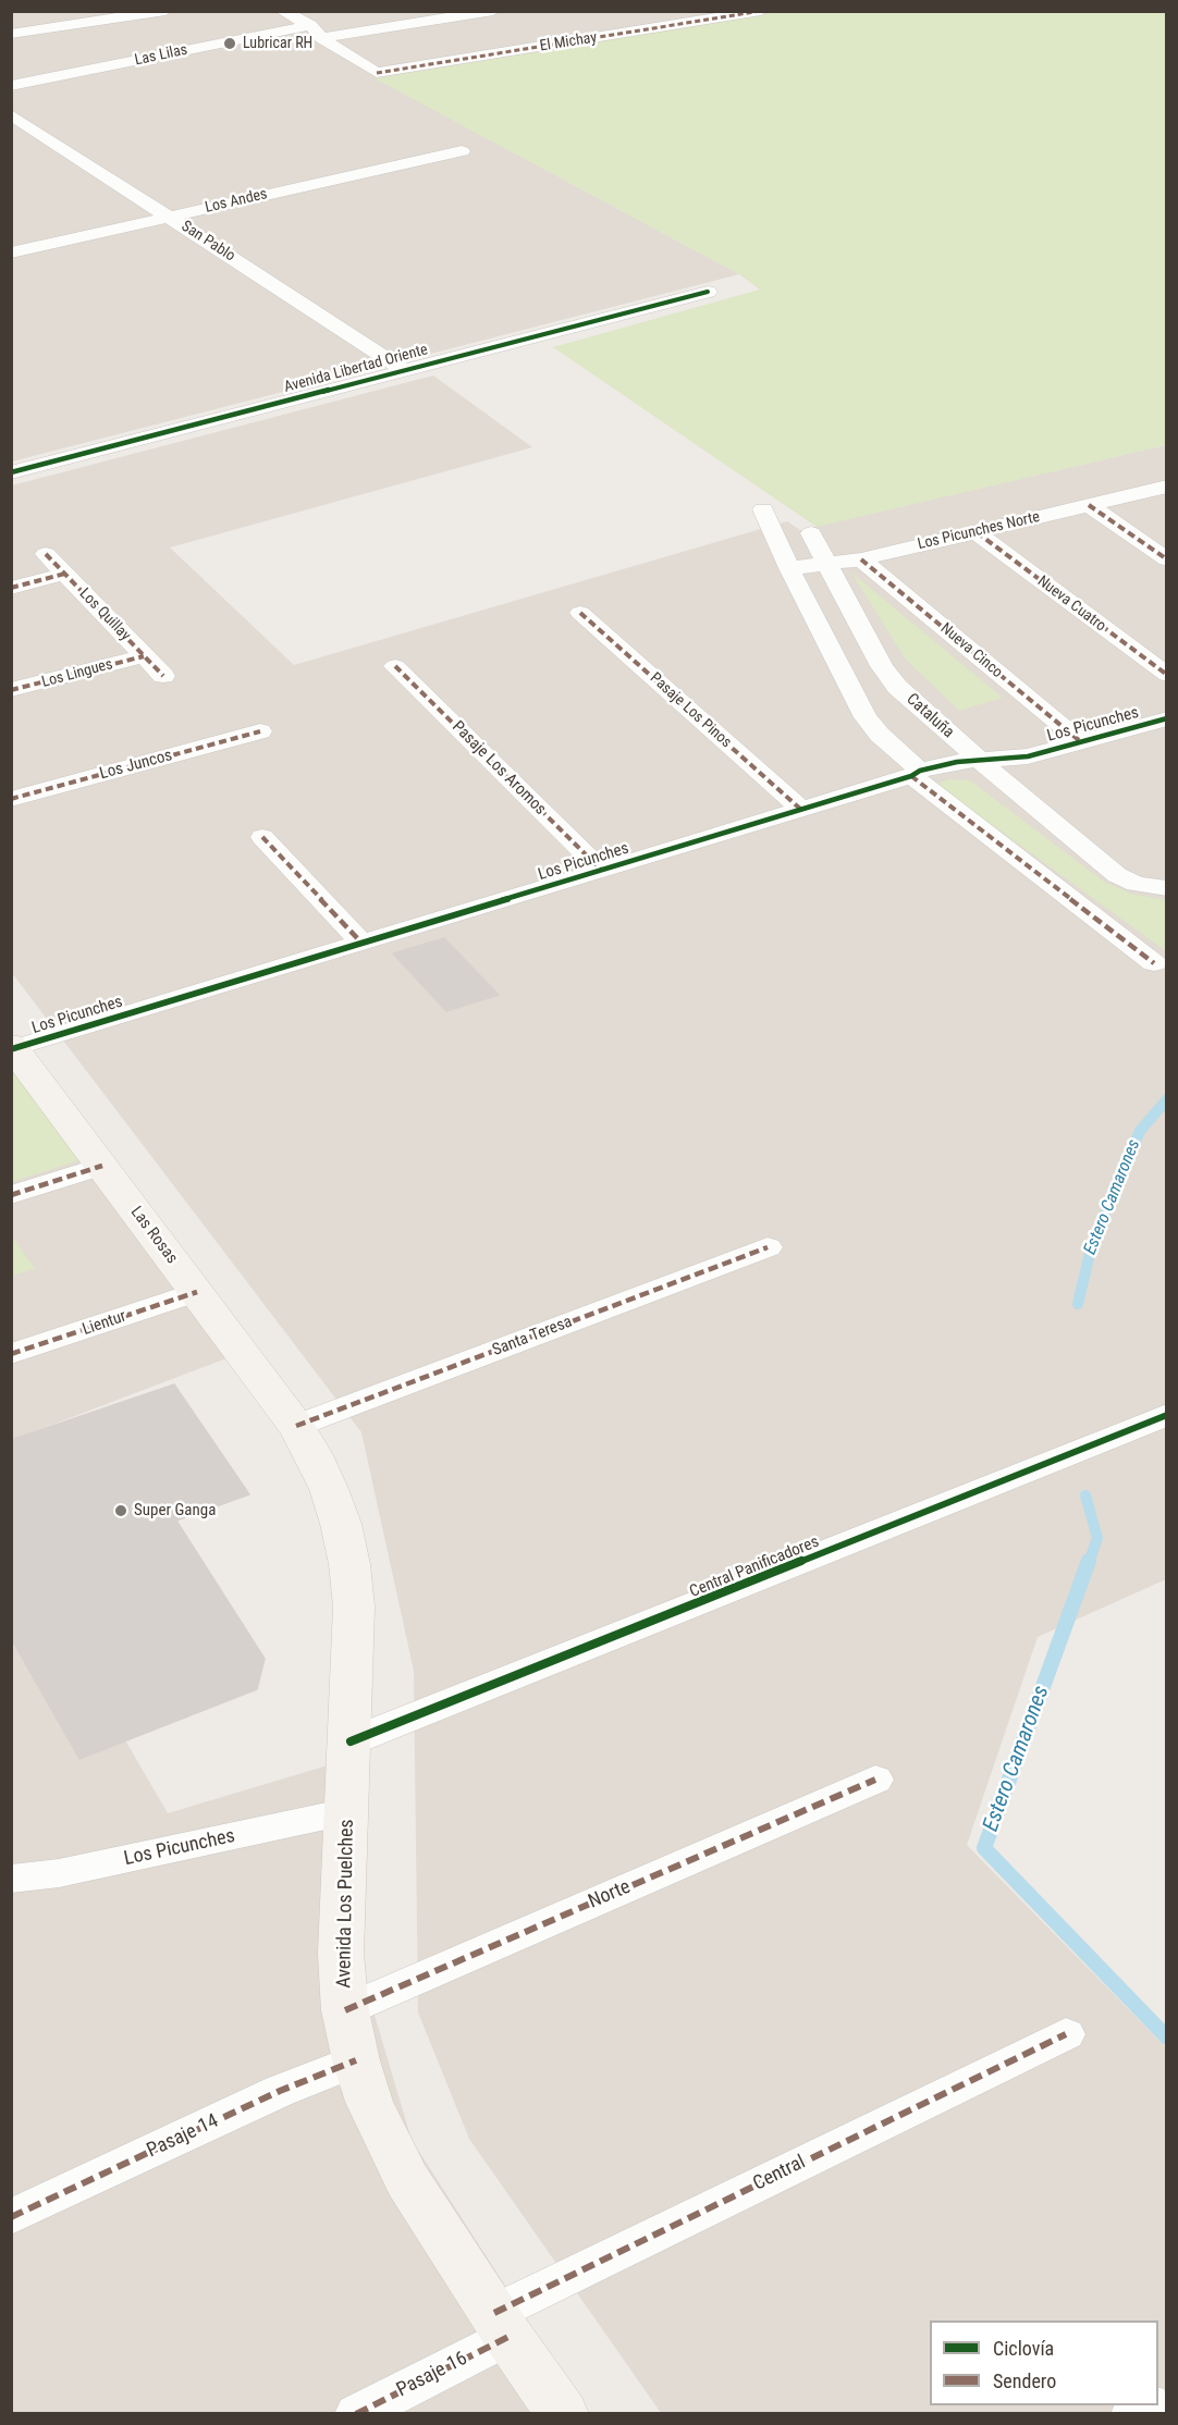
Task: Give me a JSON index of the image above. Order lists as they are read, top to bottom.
{
  "streets": {
    "main road": ["Las Rosas", "Avenida Los Puelches"],
    "street": [
      "El Michay",
      "Las Lilas",
      "Los Andes",
      "San Pablo",
      "Avenida Libertad Oriente",
      "Los Picunches Norte",
      "Nueva Cuatro",
      "Los Quillay",
      "Nueva Cinco",
      "Los Lingues",
      "Pasaje Los Pinos",
      "Cataluña",
      "Los Picunches",
      "Los Juncos",
      "Pasaje Los Aromos",
      "Lientur",
      "Santa Teresa",
      "Central Panificadores",
      "Norte",
      "Pasaje 14",
      "Central",
      "Pasaje 16"
    ]
  },
  "crossings": [
    ["Los Andes", "San Pablo"],
    ["San Pablo", "Avenida Libertad Oriente"],
    ["Los Picunches Norte", "Nueva Cuatro"],
    ["Los Picunches Norte", "Nueva Cinco"],
    ["Los Picunches Norte", "Cataluña"],
    ["Los Quillay", "Los Lingues"],
    ["Nueva Cinco", "Los Picunches"],
    ["Pasaje Los Pinos", "Los Picunches"],
    ["Cataluña", "Los Picunches"],
    ["Los Picunches", "Pasaje Los Aromos"],
    ["Los Picunches", "Las Rosas"],
    ["Los Picunches", "Avenida Los Puelches"],
    ["Las Rosas", "Lientur"],
    ["Las Rosas", "Santa Teresa"],
    ["Las Rosas", "Avenida Los Puelches"],
    ["Santa Teresa", "Avenida Los Puelches"],
    ["Central Panificadores", "Avenida Los Puelches"],
    ["Norte", "Avenida Los Puelches"],
    ["Avenida Los Puelches", "Pasaje 14"],
    ["Avenida Los Puelches", "Central"],
    ["Avenida Los Puelches", "Pasaje 16"],
    ["Central", "Pasaje 16"]
  ],
  "water": ["Estero Camarones"],
  "places": ["Lubricar RH", "Super Ganga"],
  "legend": ["Ciclovía", "Sendero"]
}
